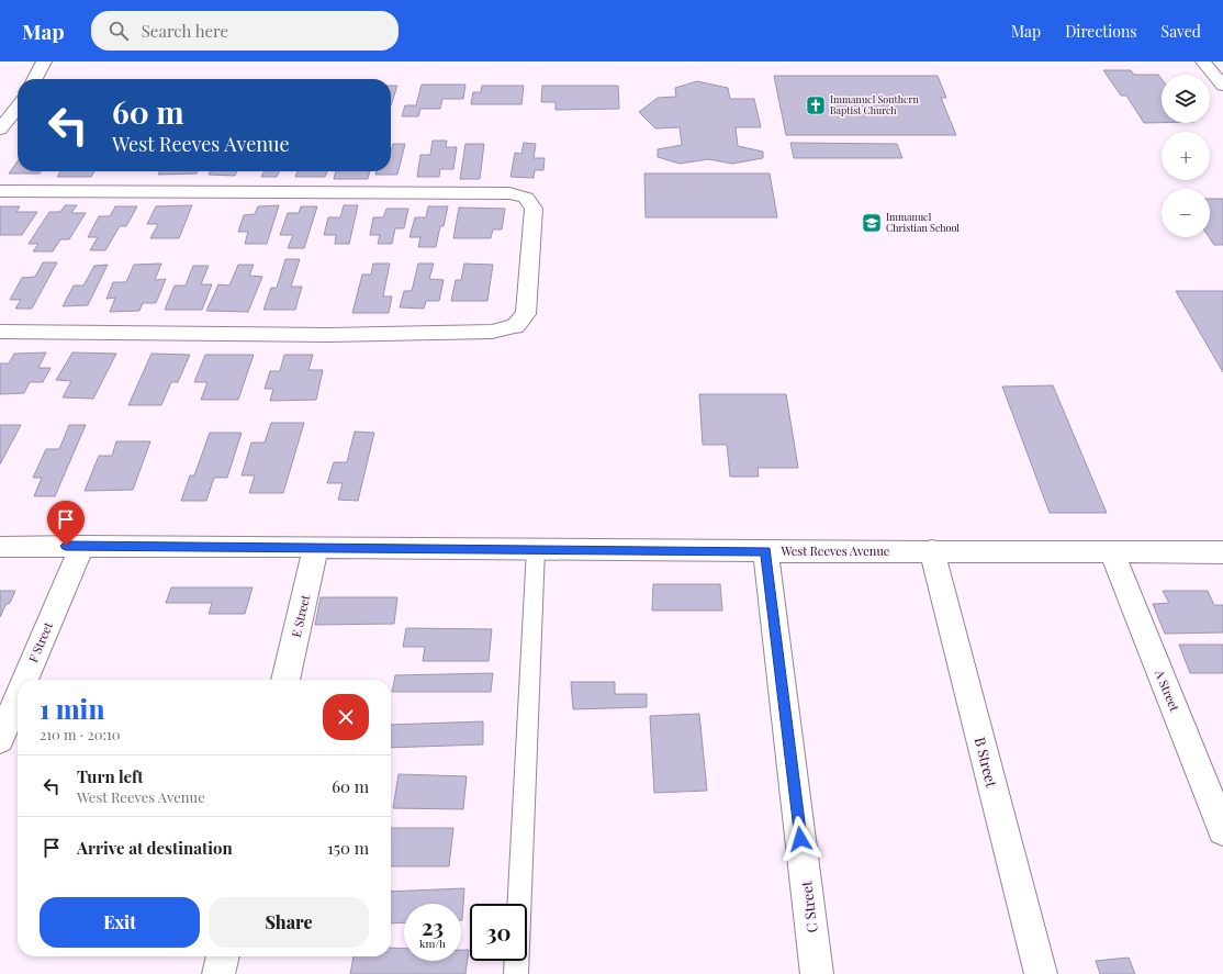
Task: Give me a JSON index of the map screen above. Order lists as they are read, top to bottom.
{
  "streets": {
    "street": [
      "West Reeves Avenue",
      "E Street",
      "F Street",
      "A Street",
      "B Street",
      "C Street"
    ]
  },
  "crossings": [
    ["West Reeves Avenue", "E Street"],
    ["West Reeves Avenue", "F Street"],
    ["West Reeves Avenue", "A Street"],
    ["West Reeves Avenue", "B Street"],
    ["West Reeves Avenue", "C Street"]
  ],
  "places": {
    "church": ["Immanuel Southern Baptist Church"],
    "school or university": ["Immanuel Christian School"]
  },
  "page": {
    "header": "Map",
    "search": "Search here",
    "nav": ["Map", "Directions", "Saved"],
    "map_buttons": ["+", "−"],
    "turn": ["60 m", "West Reeves Avenue"],
    "heading": ["1 min", "210 m · 20:10"],
    "list": [
      {
        "name": "Turn left",
        "note": "West Reeves Avenue",
        "value": "60 m"
      },
      {
        "name": "Arrive at destination",
        "value": "150 m"
      }
    ],
    "buttons": ["Exit", "Share"],
    "speed": "23 km/h",
    "limit": "30"
  }
}
